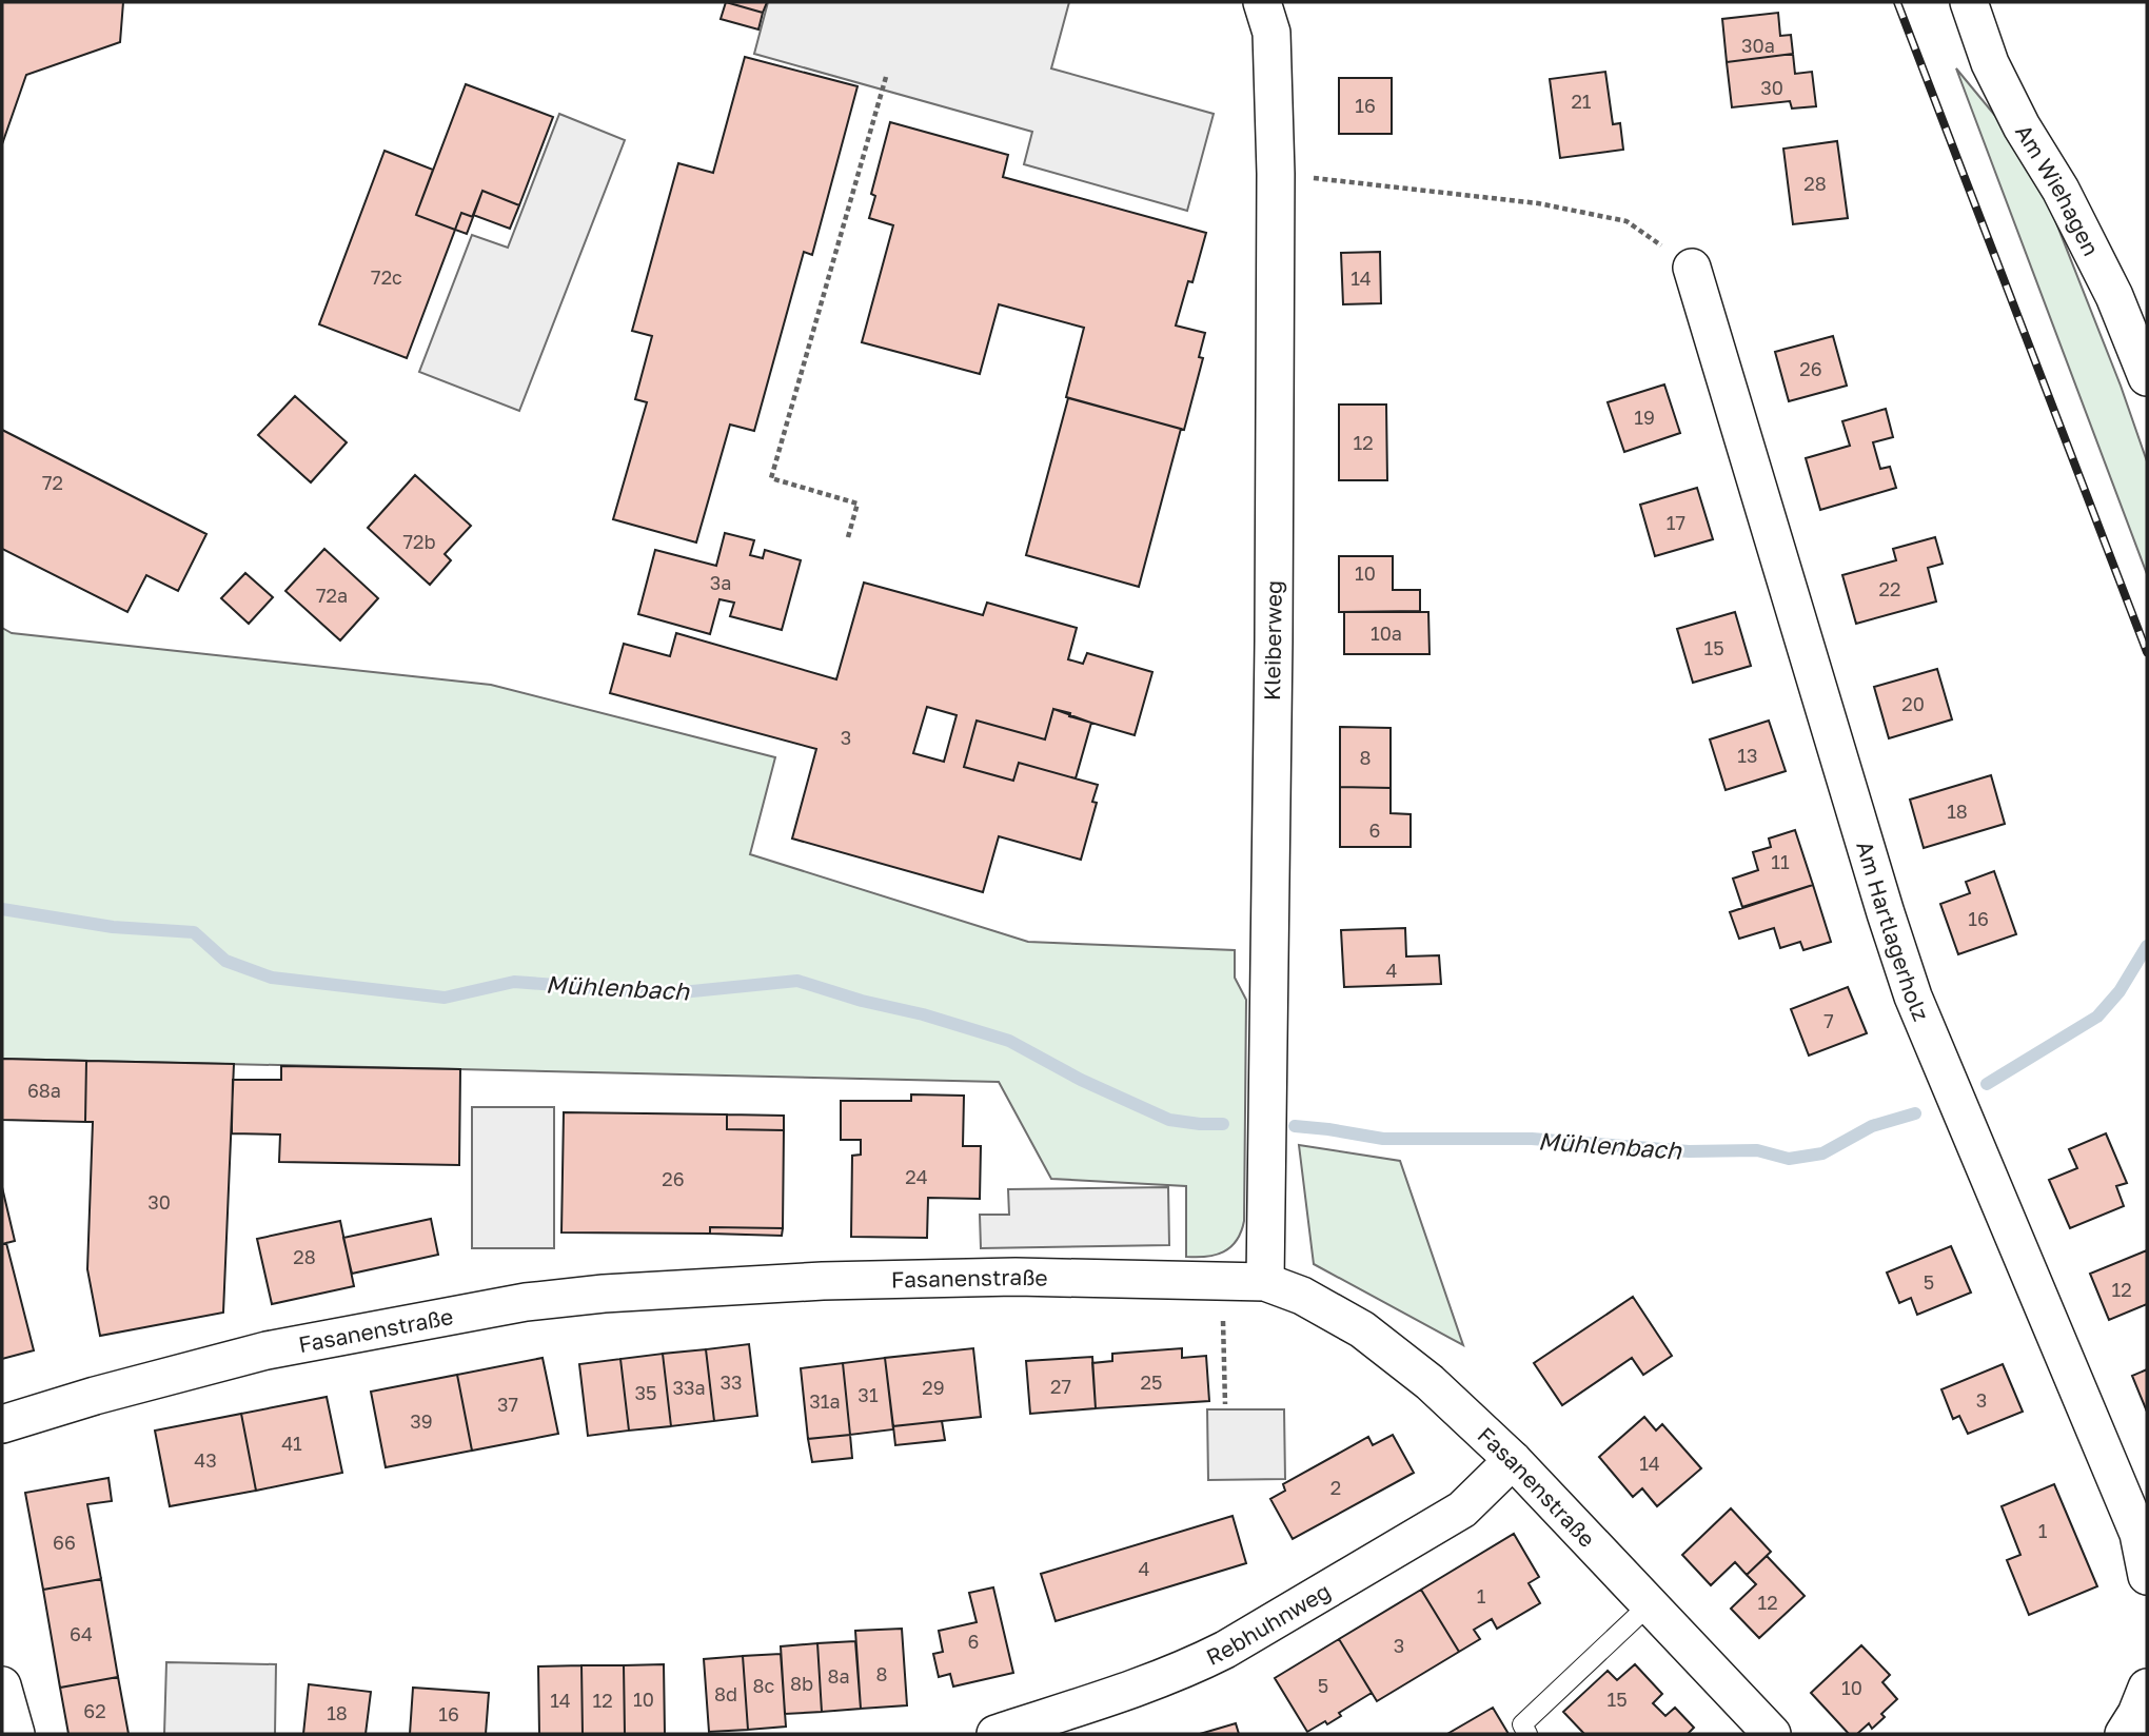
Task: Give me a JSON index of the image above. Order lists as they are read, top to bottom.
{
  "streets": {
    "street": [
      "Am Wiehagen",
      "Kleiberweg",
      "Am Hartlagerholz",
      "Fasanenstraße",
      "Rebhuhnweg"
    ]
  },
  "crossings": [
    ["Kleiberweg", "Fasanenstraße"],
    ["Fasanenstraße", "Rebhuhnweg"]
  ],
  "water": ["Mühlenbach"],
  "house_numbers": [
    "30a",
    "30",
    "21",
    "16",
    "28",
    "72c",
    "14",
    "26",
    "19",
    "12",
    "72",
    "17",
    "72b",
    "10",
    "3a",
    "22",
    "72a",
    "10a",
    "15",
    "20",
    "3",
    "13",
    "8",
    "18",
    "6",
    "11",
    "16",
    "4",
    "7",
    "68a",
    "24",
    "26",
    "30",
    "28",
    "5",
    "12",
    "33",
    "25",
    "27",
    "33a",
    "29",
    "35",
    "31",
    "3",
    "31a",
    "37",
    "39",
    "41",
    "43",
    "14",
    "2",
    "1",
    "66",
    "4",
    "1",
    "12",
    "64",
    "6",
    "3",
    "8",
    "8a",
    "8b",
    "8c",
    "5",
    "10",
    "8d",
    "10",
    "15",
    "14",
    "12",
    "62",
    "18",
    "16"
  ]
}
